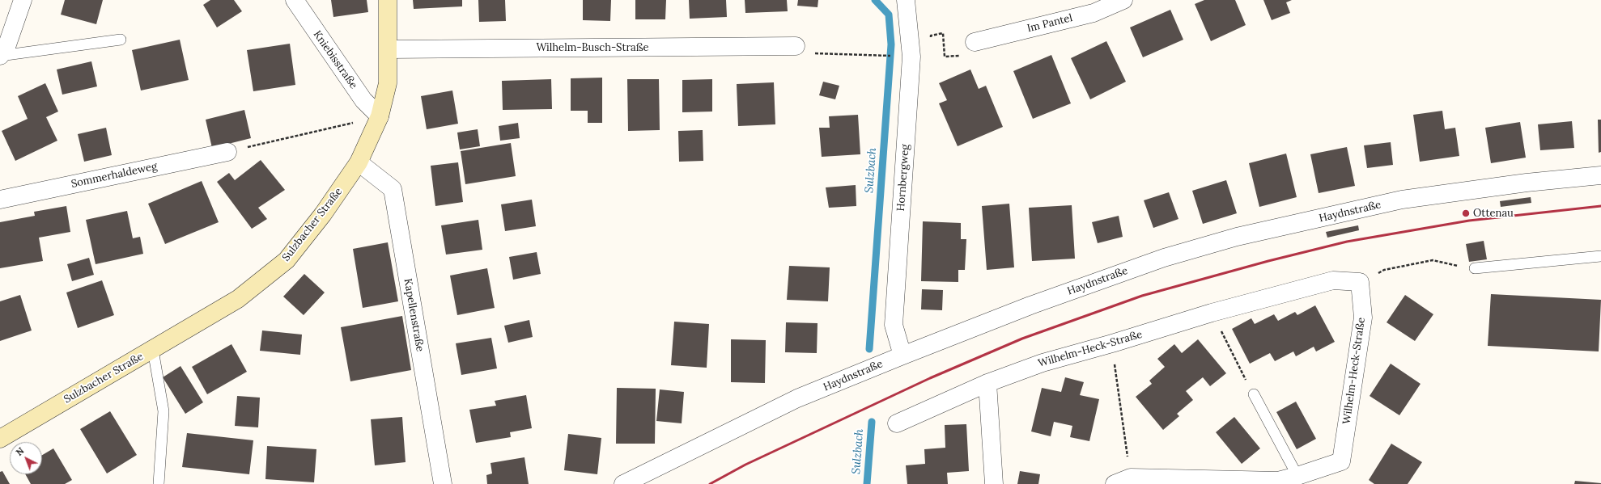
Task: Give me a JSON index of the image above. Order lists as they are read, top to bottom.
{
  "streets": {
    "street": [
      "Im Pantel",
      "Wilhelm-Busch-Straße",
      "Kniebisstraße",
      "Sommerhaldeweg",
      "Hornbergweg",
      "Haydnstraße",
      "Sulzbacher Straße",
      "Kapellenstraße",
      "Wilhelm-Heck-Straße"
    ]
  },
  "crossings": [
    ["Wilhelm-Busch-Straße", "Sulzbacher Straße"],
    ["Kniebisstraße", "Sulzbacher Straße"],
    ["Hornbergweg", "Haydnstraße"],
    ["Sulzbacher Straße", "Kapellenstraße"]
  ],
  "water": ["Sulzbach"],
  "places": ["Ottenau"],
  "north": "top left"
}
